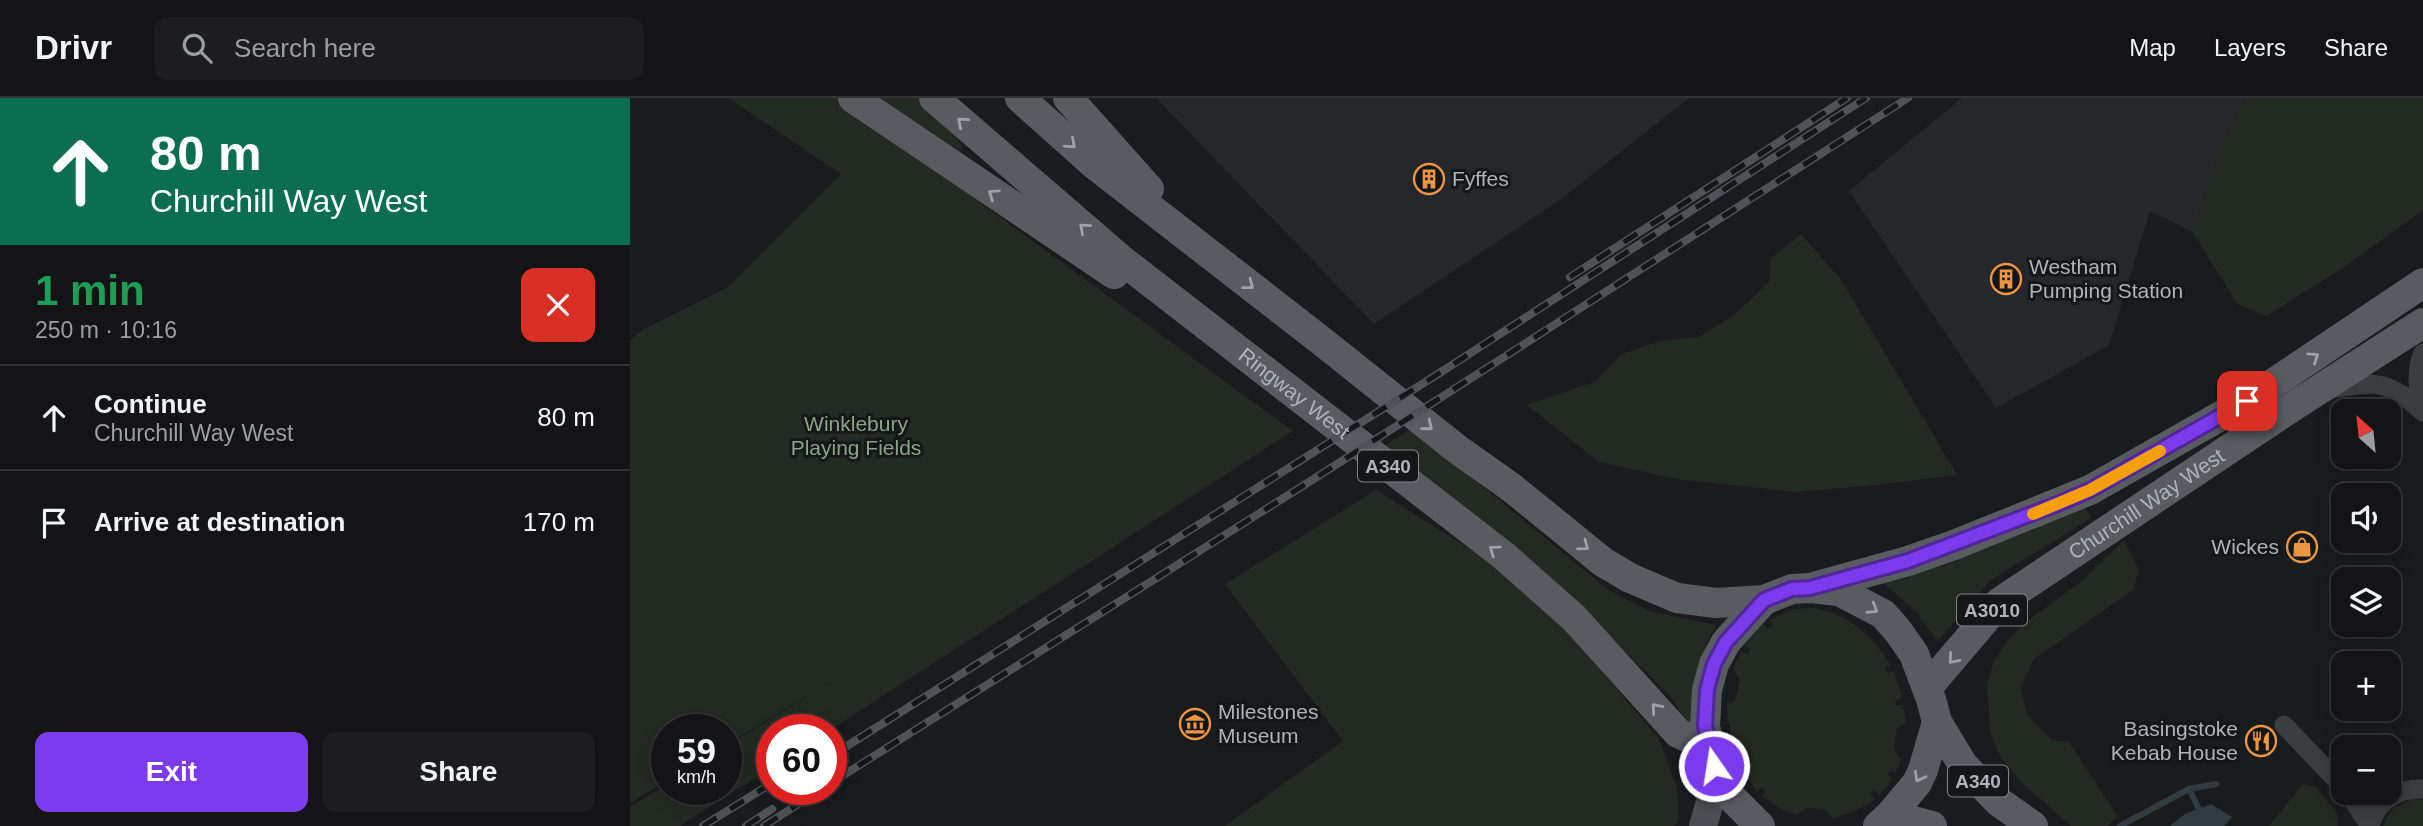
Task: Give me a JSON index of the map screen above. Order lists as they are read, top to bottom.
{
  "streets": {
    "main road": [
      "Ringway West",
      "A340",
      "Churchill Way West",
      "A3010"
    ]
  },
  "crossings": [
    ["A340", "Churchill Way West"]
  ],
  "parks": ["Winklebury Playing Fields"],
  "places": {
    "building": ["Fyffes", "Westham Pumping Station"],
    "shop": ["Wickes"],
    "museum": ["Milestones Museum"],
    "restaurant": ["Basingstoke Kebab House"]
  },
  "north": "top left",
  "page": {
    "header": "Drivr",
    "search": "Search here",
    "nav": ["Map", "Layers", "Share"],
    "turn": ["80 m", "Churchill Way West"],
    "heading": ["1 min", "250 m · 10:16"],
    "list": [
      {
        "name": "Continue",
        "note": "Churchill Way West",
        "value": "80 m"
      },
      {
        "name": "Arrive at destination",
        "value": "170 m"
      }
    ],
    "map_buttons": ["+", "−"],
    "speed": "59 km/h",
    "limit": "60",
    "buttons": ["Exit", "Share"]
  }
}
